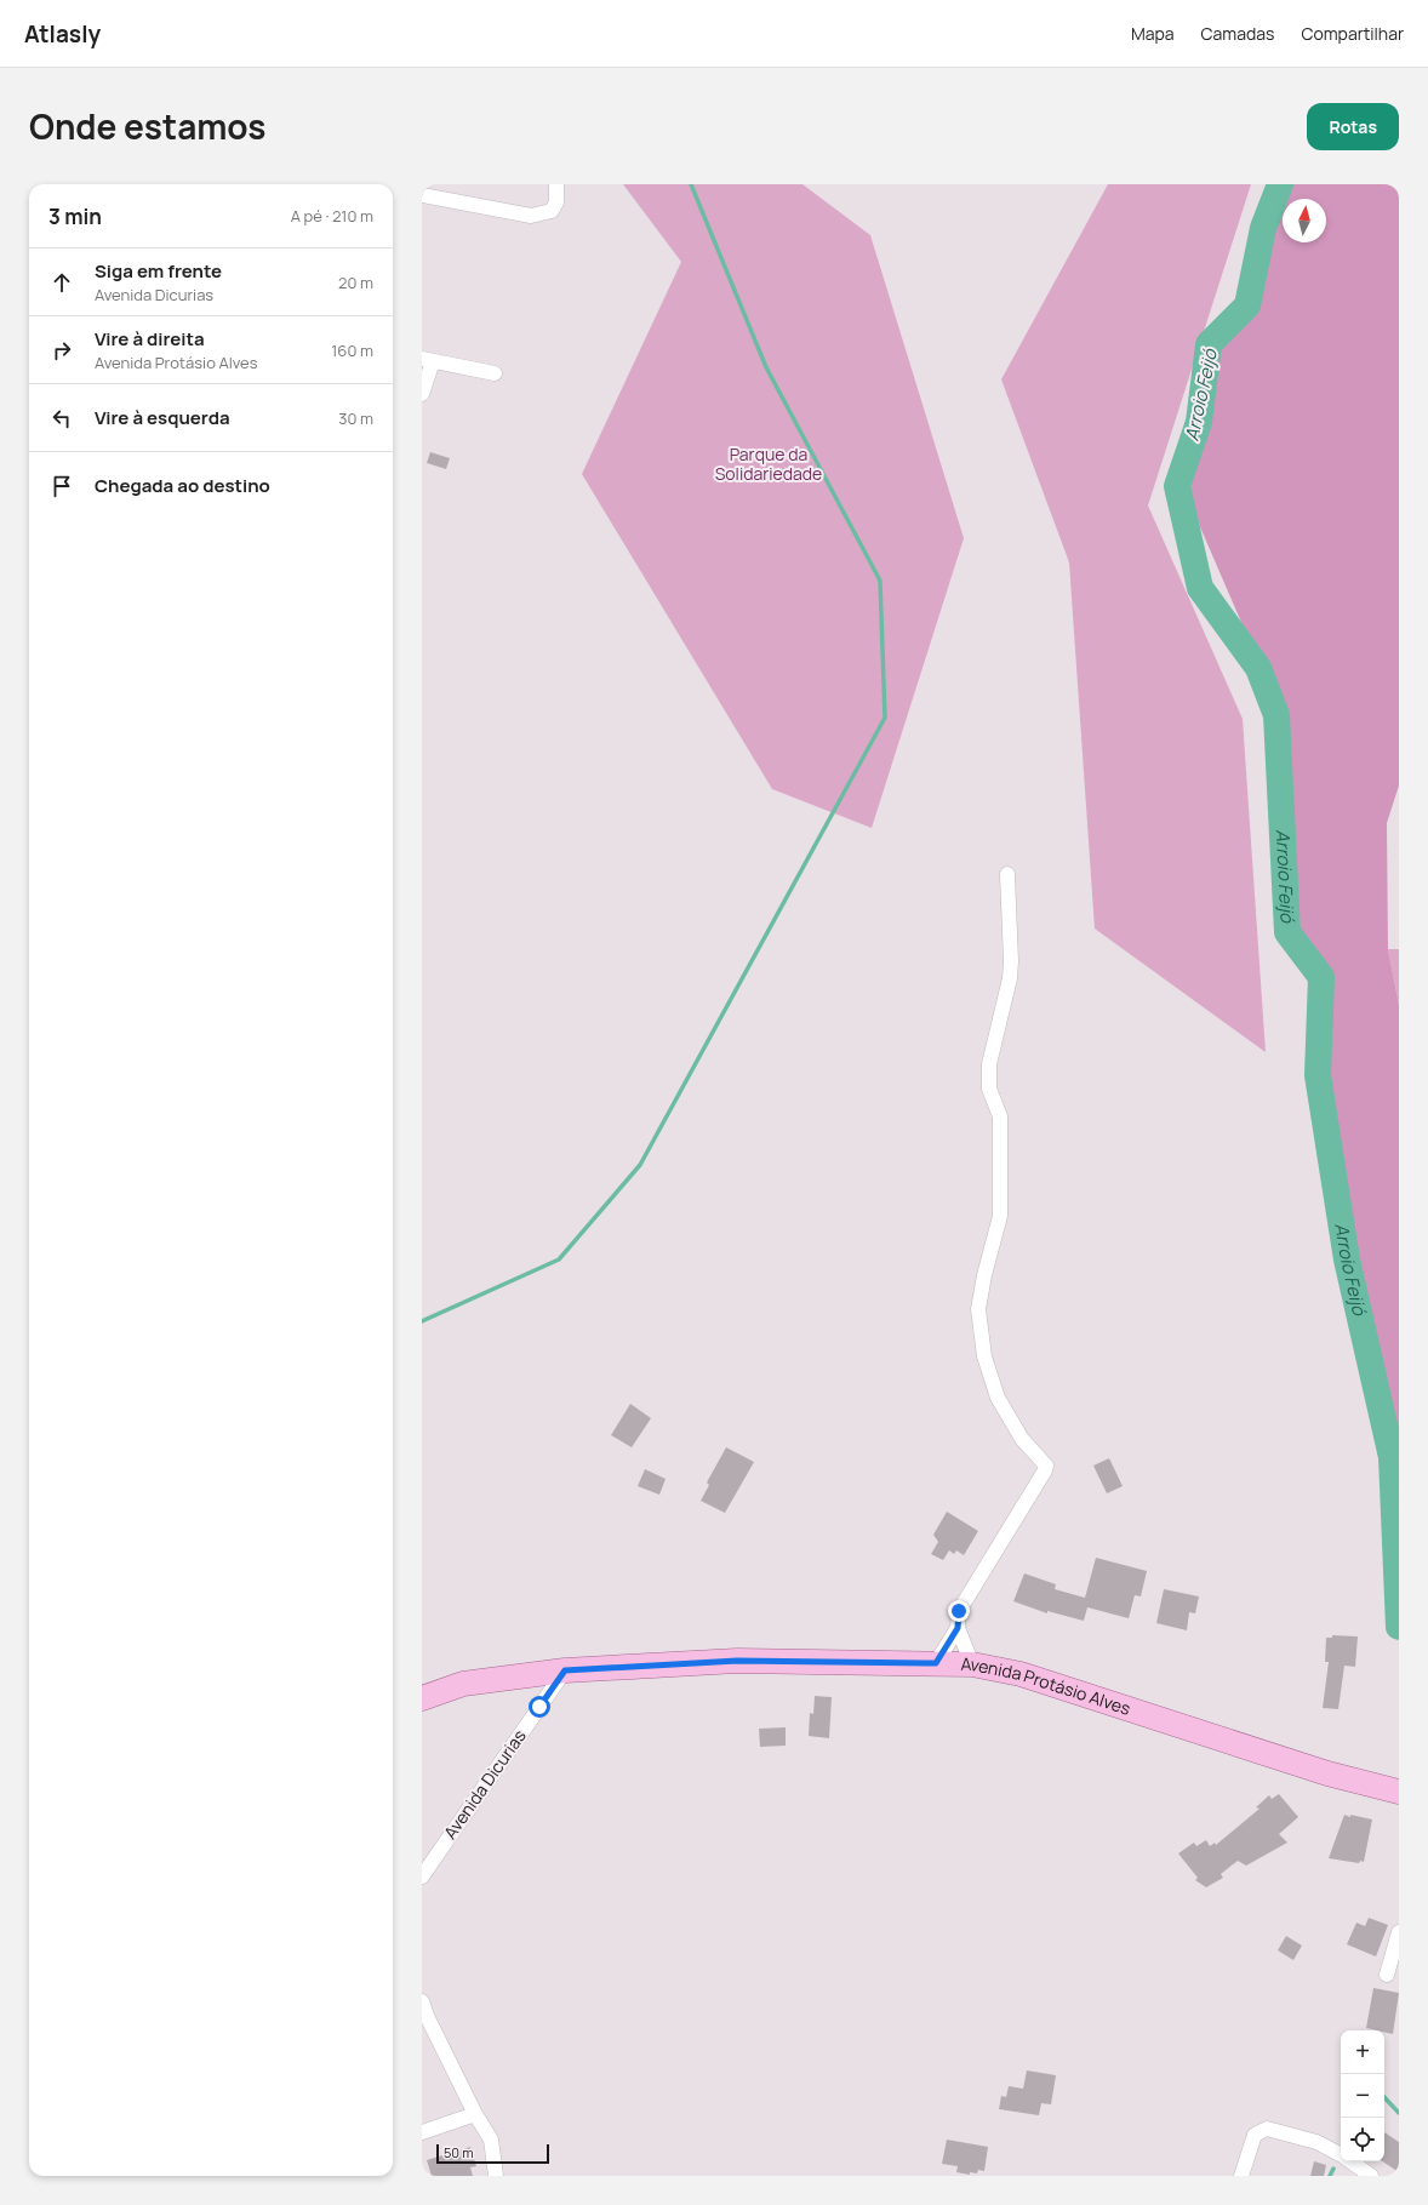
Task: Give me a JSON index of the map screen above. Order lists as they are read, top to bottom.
{
  "streets": {
    "main road": ["Avenida Protásio Alves"],
    "street": ["Avenida Dicurias"]
  },
  "crossings": [
    ["Avenida Protásio Alves", "Avenida Dicurias"]
  ],
  "water": ["Arroio Feijó"],
  "parks": ["Parque da Solidariedade"],
  "scale_bar": "50 m",
  "north": "top",
  "page": {
    "header": "Atlasly",
    "nav": ["Mapa", "Camadas", "Compartilhar"],
    "title": "Onde estamos",
    "buttons": "Rotas",
    "heading": ["3 min", "A pé · 210 m"],
    "list": [
      ["Siga em frente", "Avenida Dicurias", "20 m"],
      ["Vire à direita", "Avenida Protásio Alves", "160 m"],
      ["Vire à esquerda", "30 m"],
      "Chegada ao destino"
    ],
    "map_buttons": ["+", "−"],
    "scale": "50 m"
  }
}
